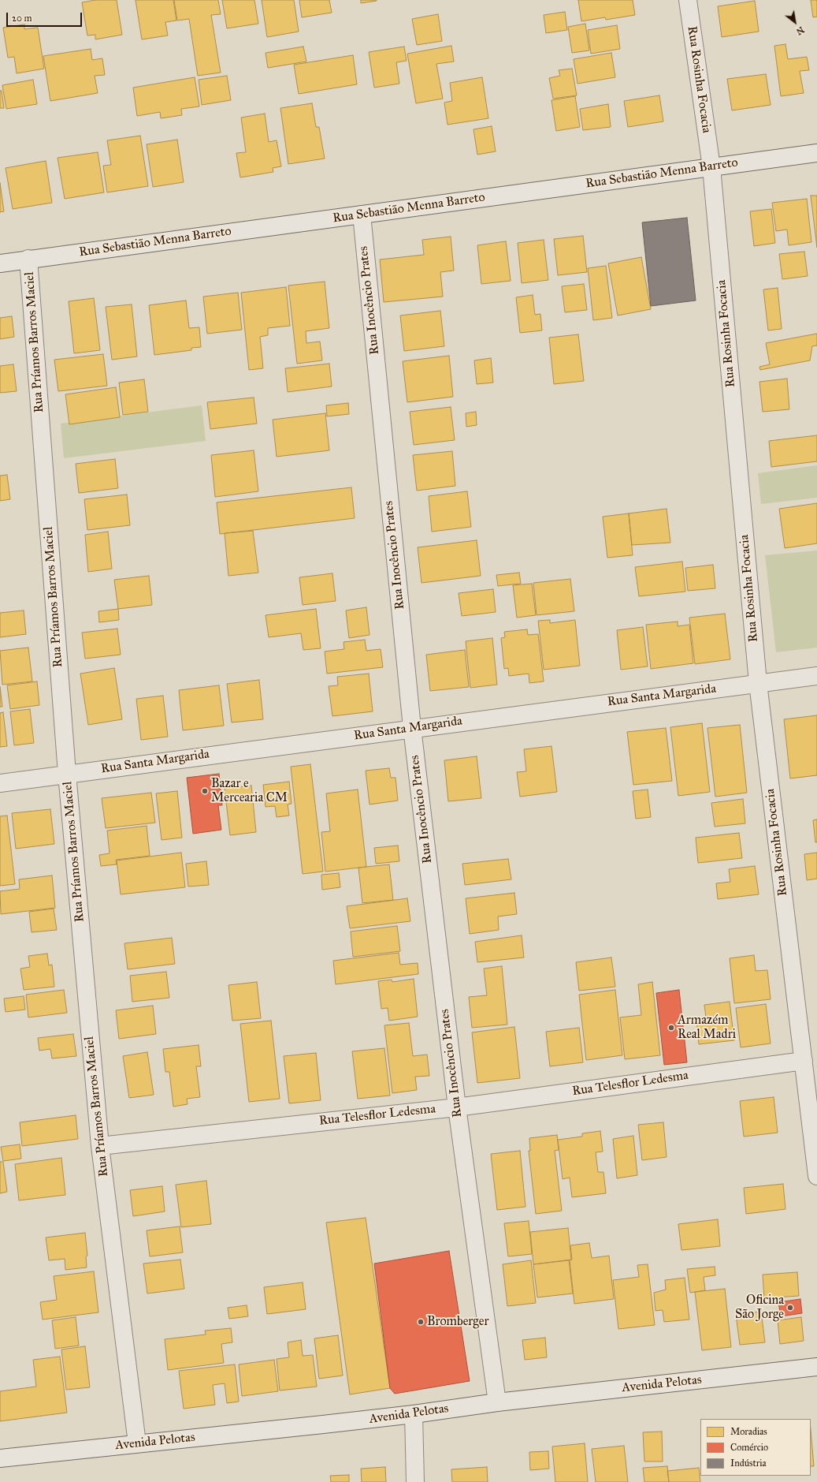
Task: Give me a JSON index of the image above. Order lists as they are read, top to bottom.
{
  "streets": {
    "street": [
      "Rua Rosinha Focacia",
      "Rua Sebastião Menna Barreto",
      "Rua Inocêncio Prates",
      "Rua Príamos Barros Maciel",
      "Rua Santa Margarida",
      "Rua Telesflor Ledesma",
      "Avenida Pelotas"
    ]
  },
  "crossings": [
    ["Rua Rosinha Focacia", "Rua Sebastião Menna Barreto"],
    ["Rua Rosinha Focacia", "Rua Santa Margarida"],
    ["Rua Rosinha Focacia", "Rua Telesflor Ledesma"],
    ["Rua Sebastião Menna Barreto", "Rua Inocêncio Prates"],
    ["Rua Sebastião Menna Barreto", "Rua Príamos Barros Maciel"],
    ["Rua Inocêncio Prates", "Rua Santa Margarida"],
    ["Rua Inocêncio Prates", "Rua Telesflor Ledesma"],
    ["Rua Inocêncio Prates", "Avenida Pelotas"],
    ["Rua Príamos Barros Maciel", "Rua Santa Margarida"],
    ["Rua Príamos Barros Maciel", "Rua Telesflor Ledesma"],
    ["Rua Príamos Barros Maciel", "Avenida Pelotas"]
  ],
  "places": [
    "Bazar e Mercearia CM",
    "Armazém Real Madri",
    "Oficina São Jorge",
    "Bromberger"
  ],
  "legend": ["Moradias", "Comércio", "Indústria"],
  "scale_bar": "20 m",
  "north": "bottom right"
}
